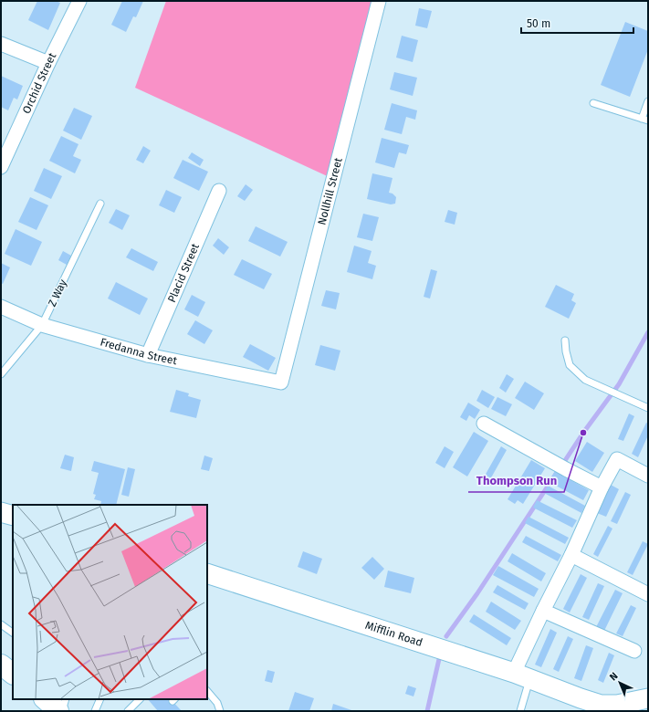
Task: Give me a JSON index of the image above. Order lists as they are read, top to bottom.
{
  "streets": {
    "street": [
      "Orchid Street",
      "Nollhill Street",
      "Placid Street",
      "Fredanna Street",
      "Mifflin Road"
    ],
    "lane": ["Z Way"]
  },
  "crossings": [
    ["Nollhill Street", "Fredanna Street"],
    ["Placid Street", "Fredanna Street"],
    ["Z Way", "Fredanna Street"]
  ],
  "places": ["Thompson Run"],
  "scale_bar": "50 m",
  "north": "top left"
}
